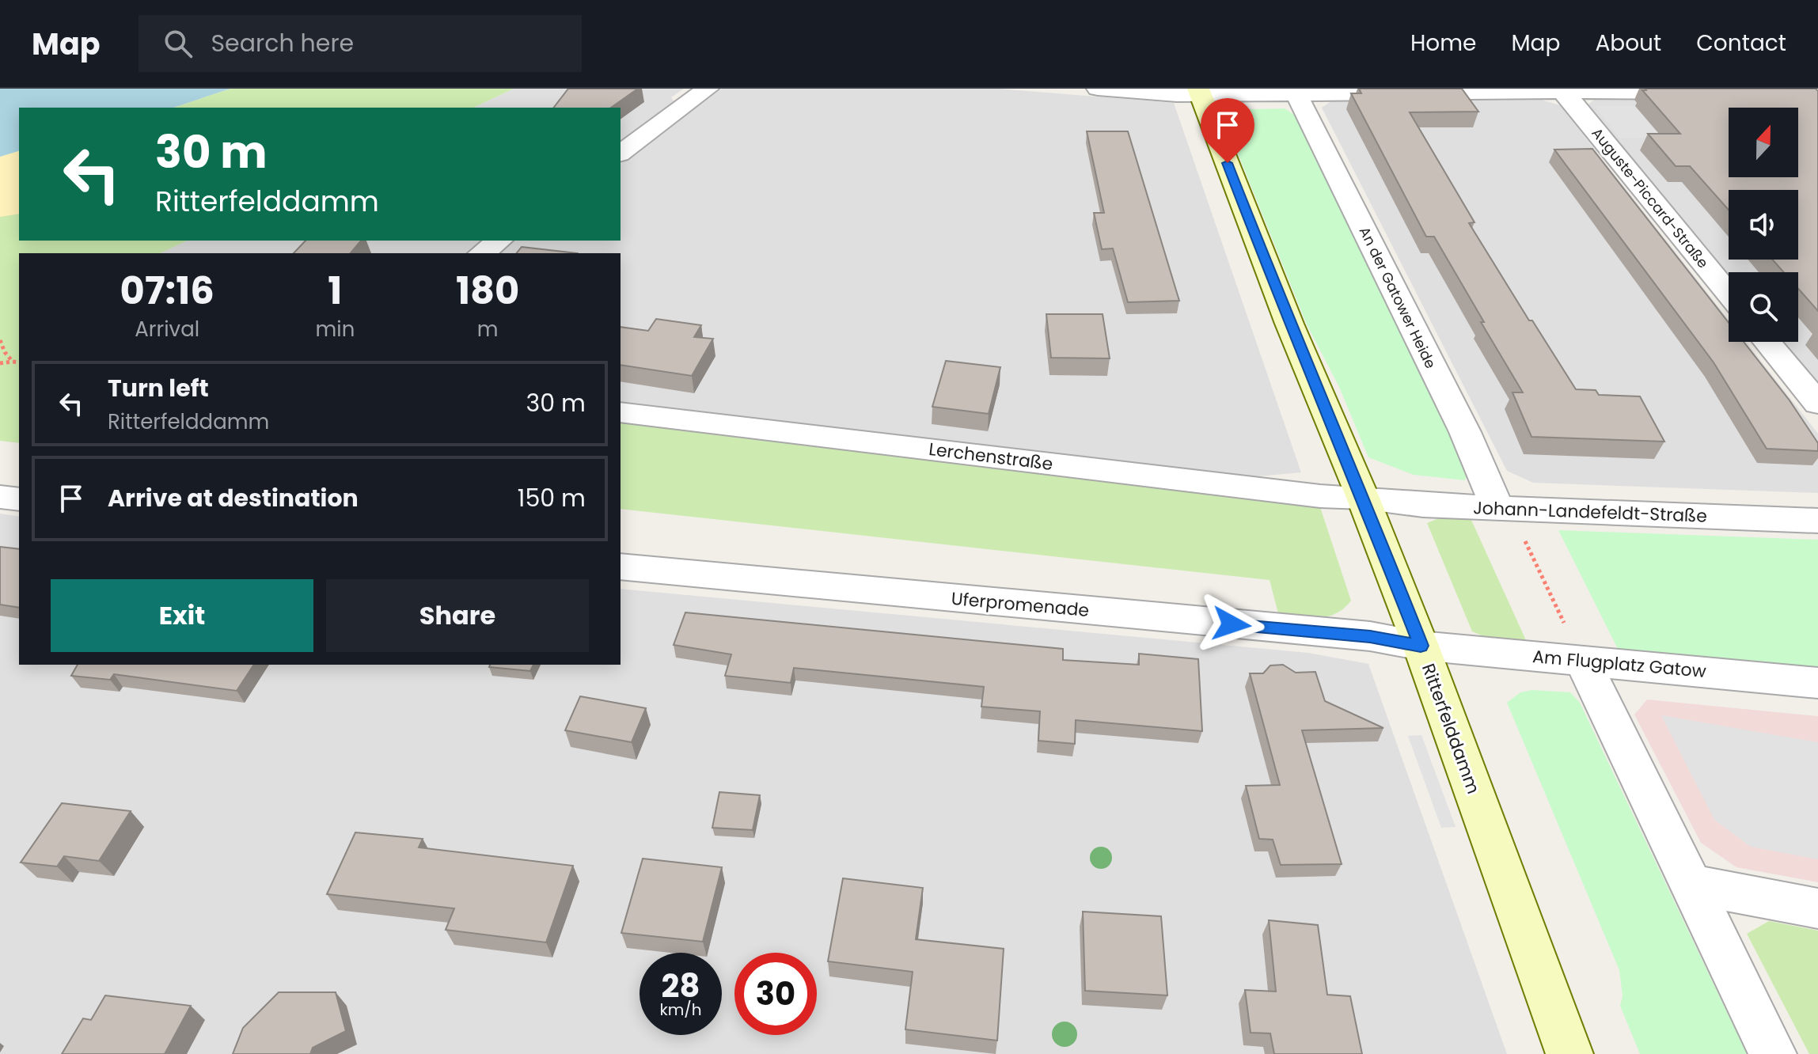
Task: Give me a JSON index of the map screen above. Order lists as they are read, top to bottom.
{
  "streets": {
    "main road": ["Ritterfelddamm"],
    "street": [
      "Auguste-Piccard-Straße",
      "An der Gatower Heide",
      "Lerchenstraße",
      "Johann-Landefeldt-Straße",
      "Uferpromenade",
      "Am Flugplatz Gatow"
    ]
  },
  "crossings": [
    ["An der Gatower Heide", "Johann-Landefeldt-Straße"],
    ["Lerchenstraße", "Johann-Landefeldt-Straße"],
    ["Lerchenstraße", "Ritterfelddamm"],
    ["Johann-Landefeldt-Straße", "Ritterfelddamm"],
    ["Uferpromenade", "Am Flugplatz Gatow"],
    ["Uferpromenade", "Ritterfelddamm"],
    ["Am Flugplatz Gatow", "Ritterfelddamm"]
  ],
  "north": "top",
  "page": {
    "header": "Map",
    "search": "Search here",
    "nav": [
      "Home",
      "Map",
      "About",
      "Contact"
    ],
    "turn": ["30 m", "Ritterfelddamm"],
    "eta": [
      "07:16",
      "Arrival",
      "1",
      "min",
      "180",
      "m"
    ],
    "list": [
      {
        "name": "Turn left",
        "note": "Ritterfelddamm",
        "value": "30 m"
      },
      {
        "name": "Arrive at destination",
        "value": "150 m"
      }
    ],
    "buttons": ["Exit", "Share"],
    "speed": "28 km/h",
    "limit": "30"
  }
}
